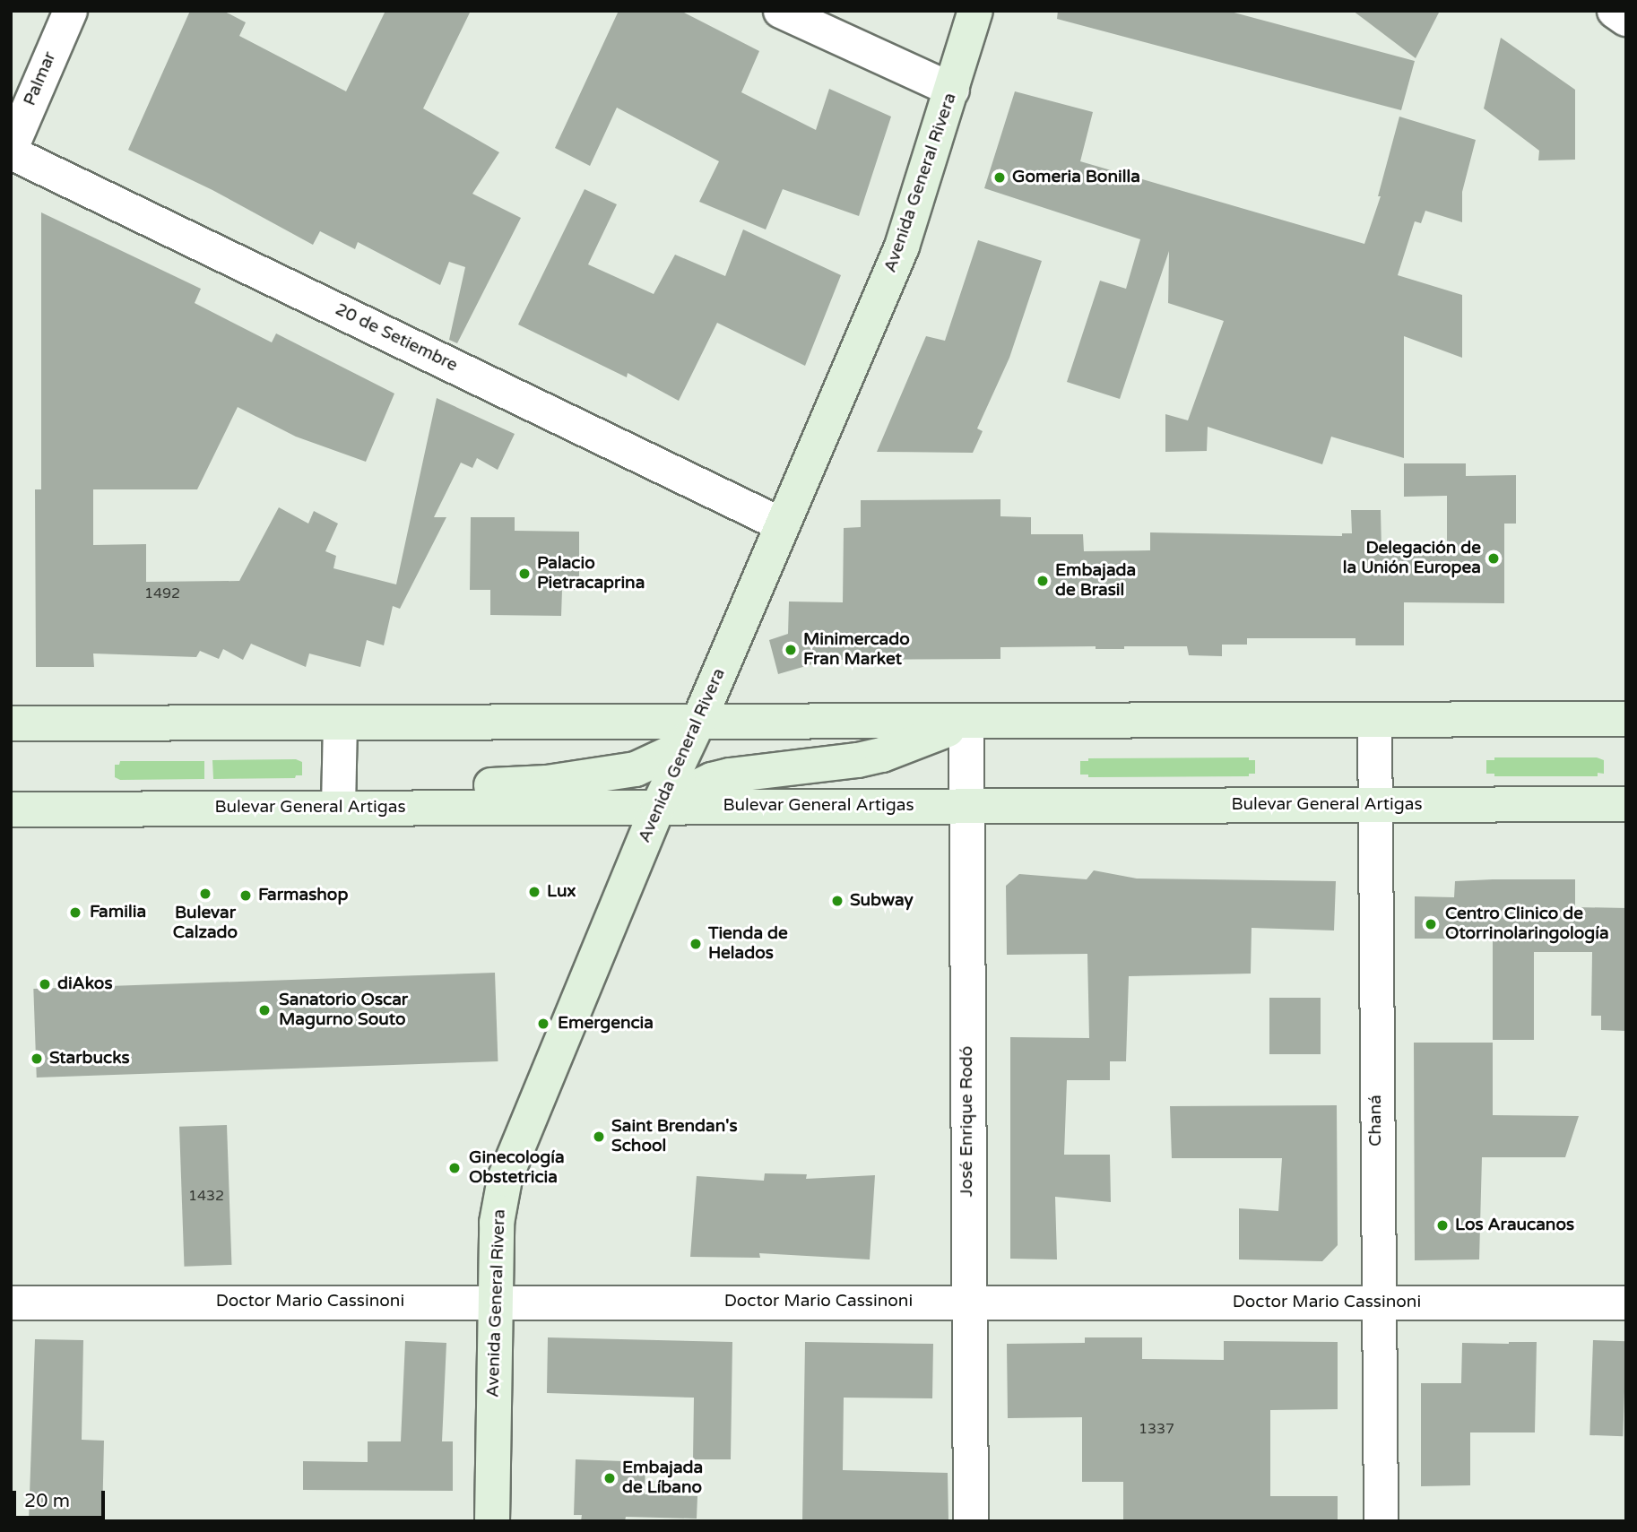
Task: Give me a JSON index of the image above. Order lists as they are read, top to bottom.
{
  "streets": {
    "main road": ["Avenida General Rivera", "Bulevar General Artigas"],
    "street": [
      "Palmar",
      "20 de Setiembre",
      "Chaná",
      "José Enrique Rodó",
      "Doctor Mario Cassinoni"
    ]
  },
  "crossings": [
    ["Avenida General Rivera", "20 de Setiembre"],
    ["Avenida General Rivera", "Bulevar General Artigas"],
    ["Avenida General Rivera", "Doctor Mario Cassinoni"],
    ["Bulevar General Artigas", "Chaná"],
    ["Bulevar General Artigas", "José Enrique Rodó"],
    ["Chaná", "Doctor Mario Cassinoni"],
    ["José Enrique Rodó", "Doctor Mario Cassinoni"]
  ],
  "places": [
    "Gomeria Bonilla",
    "Delegación de la Unión Europea",
    "Palacio Pietracaprina",
    "Embajada de Brasil",
    "Minimercado Fran Market",
    "Lux",
    "Bulevar Calzado",
    "Farmashop",
    "Subway",
    "Familia",
    "Centro Clinico de Otorrinolaringología",
    "Tienda de Helados",
    "diAkos",
    "Sanatorio Oscar Magurno Souto",
    "Emergencia",
    "Starbucks",
    "Saint Brendan's School",
    "Ginecología Obstetricia",
    "Los Araucanos",
    "Embajada de Líbano"
  ],
  "house_numbers": ["1492", "1432", "1337"],
  "scale_bar": "20 m"
}
